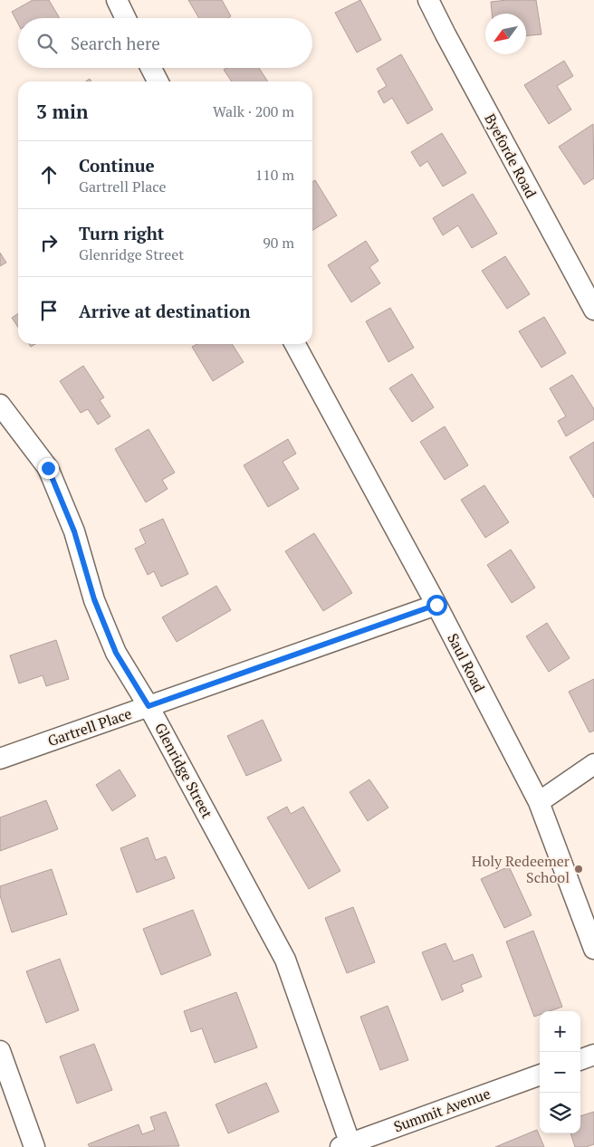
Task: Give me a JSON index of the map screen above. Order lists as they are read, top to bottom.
{
  "streets": {
    "street": [
      "Byeforde Road",
      "Saul Road",
      "Gartrell Place",
      "Glenridge Street",
      "Summit Avenue"
    ]
  },
  "crossings": [
    ["Saul Road", "Gartrell Place"],
    ["Gartrell Place", "Glenridge Street"],
    ["Glenridge Street", "Summit Avenue"]
  ],
  "places": ["Holy Redeemer School"],
  "north": "bottom left",
  "page": {
    "search": "Search here",
    "heading": ["3 min", "Walk · 200 m"],
    "list": [
      ["Continue", "Gartrell Place", "110 m"],
      ["Turn right", "Glenridge Street", "90 m"],
      "Arrive at destination"
    ],
    "map_buttons": ["+", "−"]
  }
}
